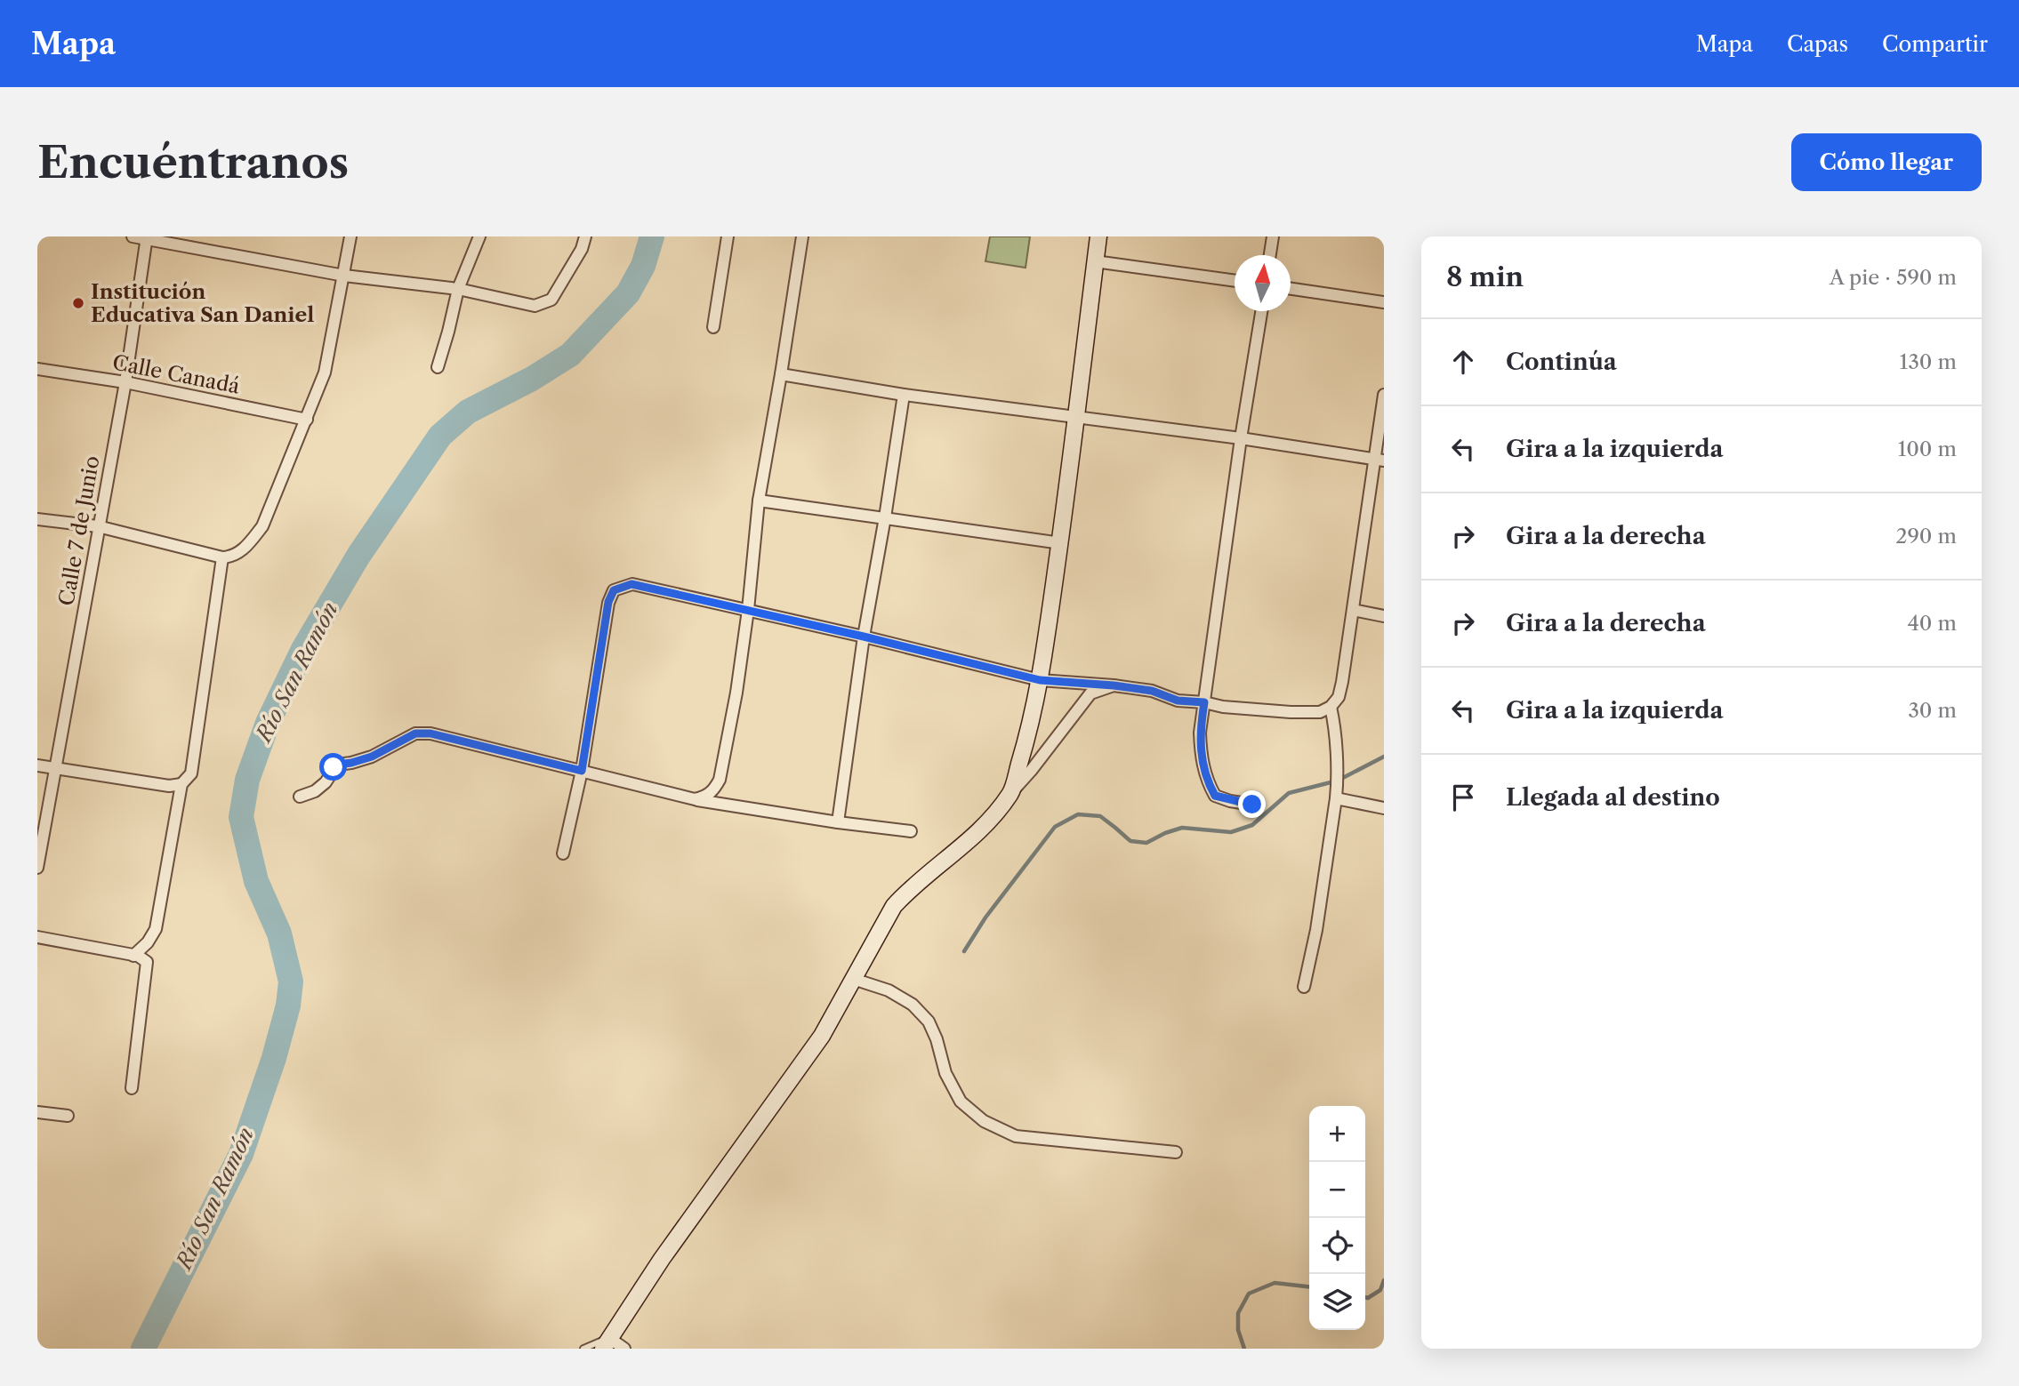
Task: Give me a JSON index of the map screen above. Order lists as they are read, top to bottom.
{
  "streets": {
    "street": ["Calle Canadá", "Calle 7 de Junio"]
  },
  "crossings": [
    ["Calle Canadá", "Calle 7 de Junio"]
  ],
  "water": ["Río San Ramón"],
  "places": ["Institución Educativa San Daniel"],
  "north": "top",
  "page": {
    "header": "Mapa",
    "nav": ["Mapa", "Capas", "Compartir"],
    "buttons": "Cómo llegar",
    "title": "Encuéntranos",
    "heading": ["8 min", "A pie · 590 m"],
    "list": [
      ["Continúa", "130 m"],
      ["Gira a la izquierda", "100 m"],
      ["Gira a la derecha", "290 m"],
      ["Gira a la derecha", "40 m"],
      ["Gira a la izquierda", "30 m"],
      "Llegada al destino"
    ],
    "map_buttons": ["+", "−"]
  }
}
